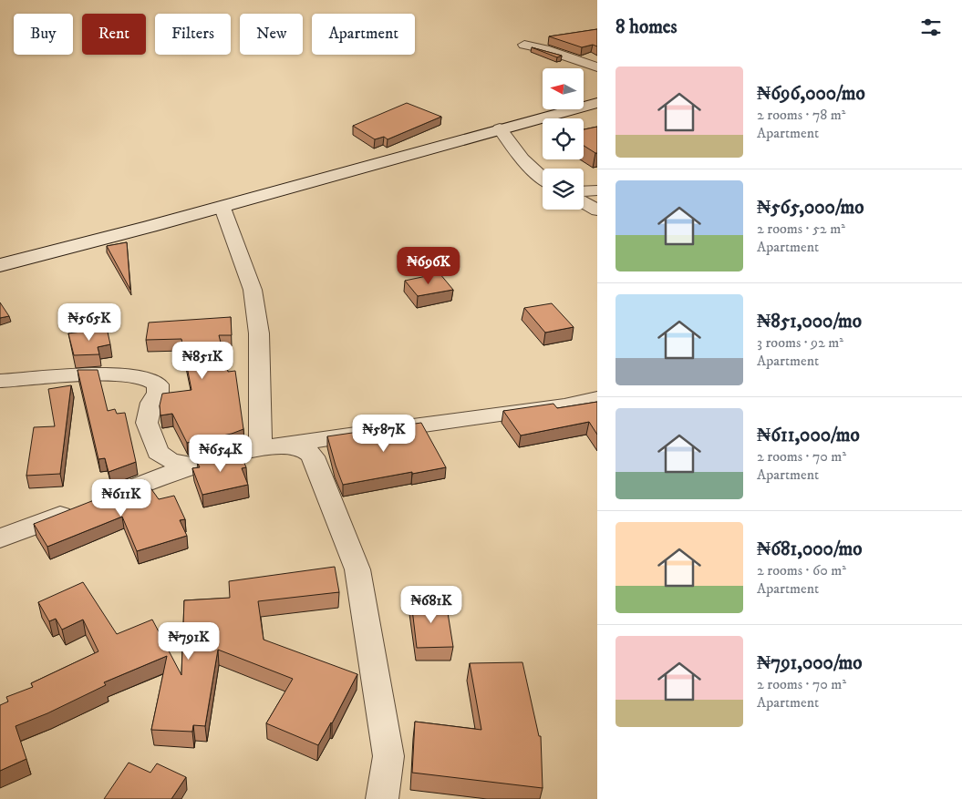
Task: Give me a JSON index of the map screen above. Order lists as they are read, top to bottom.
{
  "north": "left",
  "page": {
    "heading": "8 homes",
    "chip": [
      "Buy",
      "Rent",
      "Filters",
      "New",
      "Apartment"
    ],
    "list": [
      {
        "name": "₦696,000/mo",
        "note": "2 rooms · 78 m² · Apartment"
      },
      {
        "name": "₦565,000/mo",
        "note": "2 rooms · 52 m² · Apartment"
      },
      {
        "name": "₦851,000/mo",
        "note": "3 rooms · 92 m² · Apartment"
      },
      {
        "name": "₦611,000/mo",
        "note": "2 rooms · 70 m² · Apartment"
      },
      {
        "name": "₦681,000/mo",
        "note": "2 rooms · 60 m² · Apartment"
      },
      {
        "name": "₦791,000/mo",
        "note": "2 rooms · 70 m² · Apartment"
      }
    ],
    "price": [
      "₦696K",
      "₦565K",
      "₦851K",
      "₦587K",
      "₦654K",
      "₦611K",
      "₦681K",
      "₦791K"
    ]
  }
}
